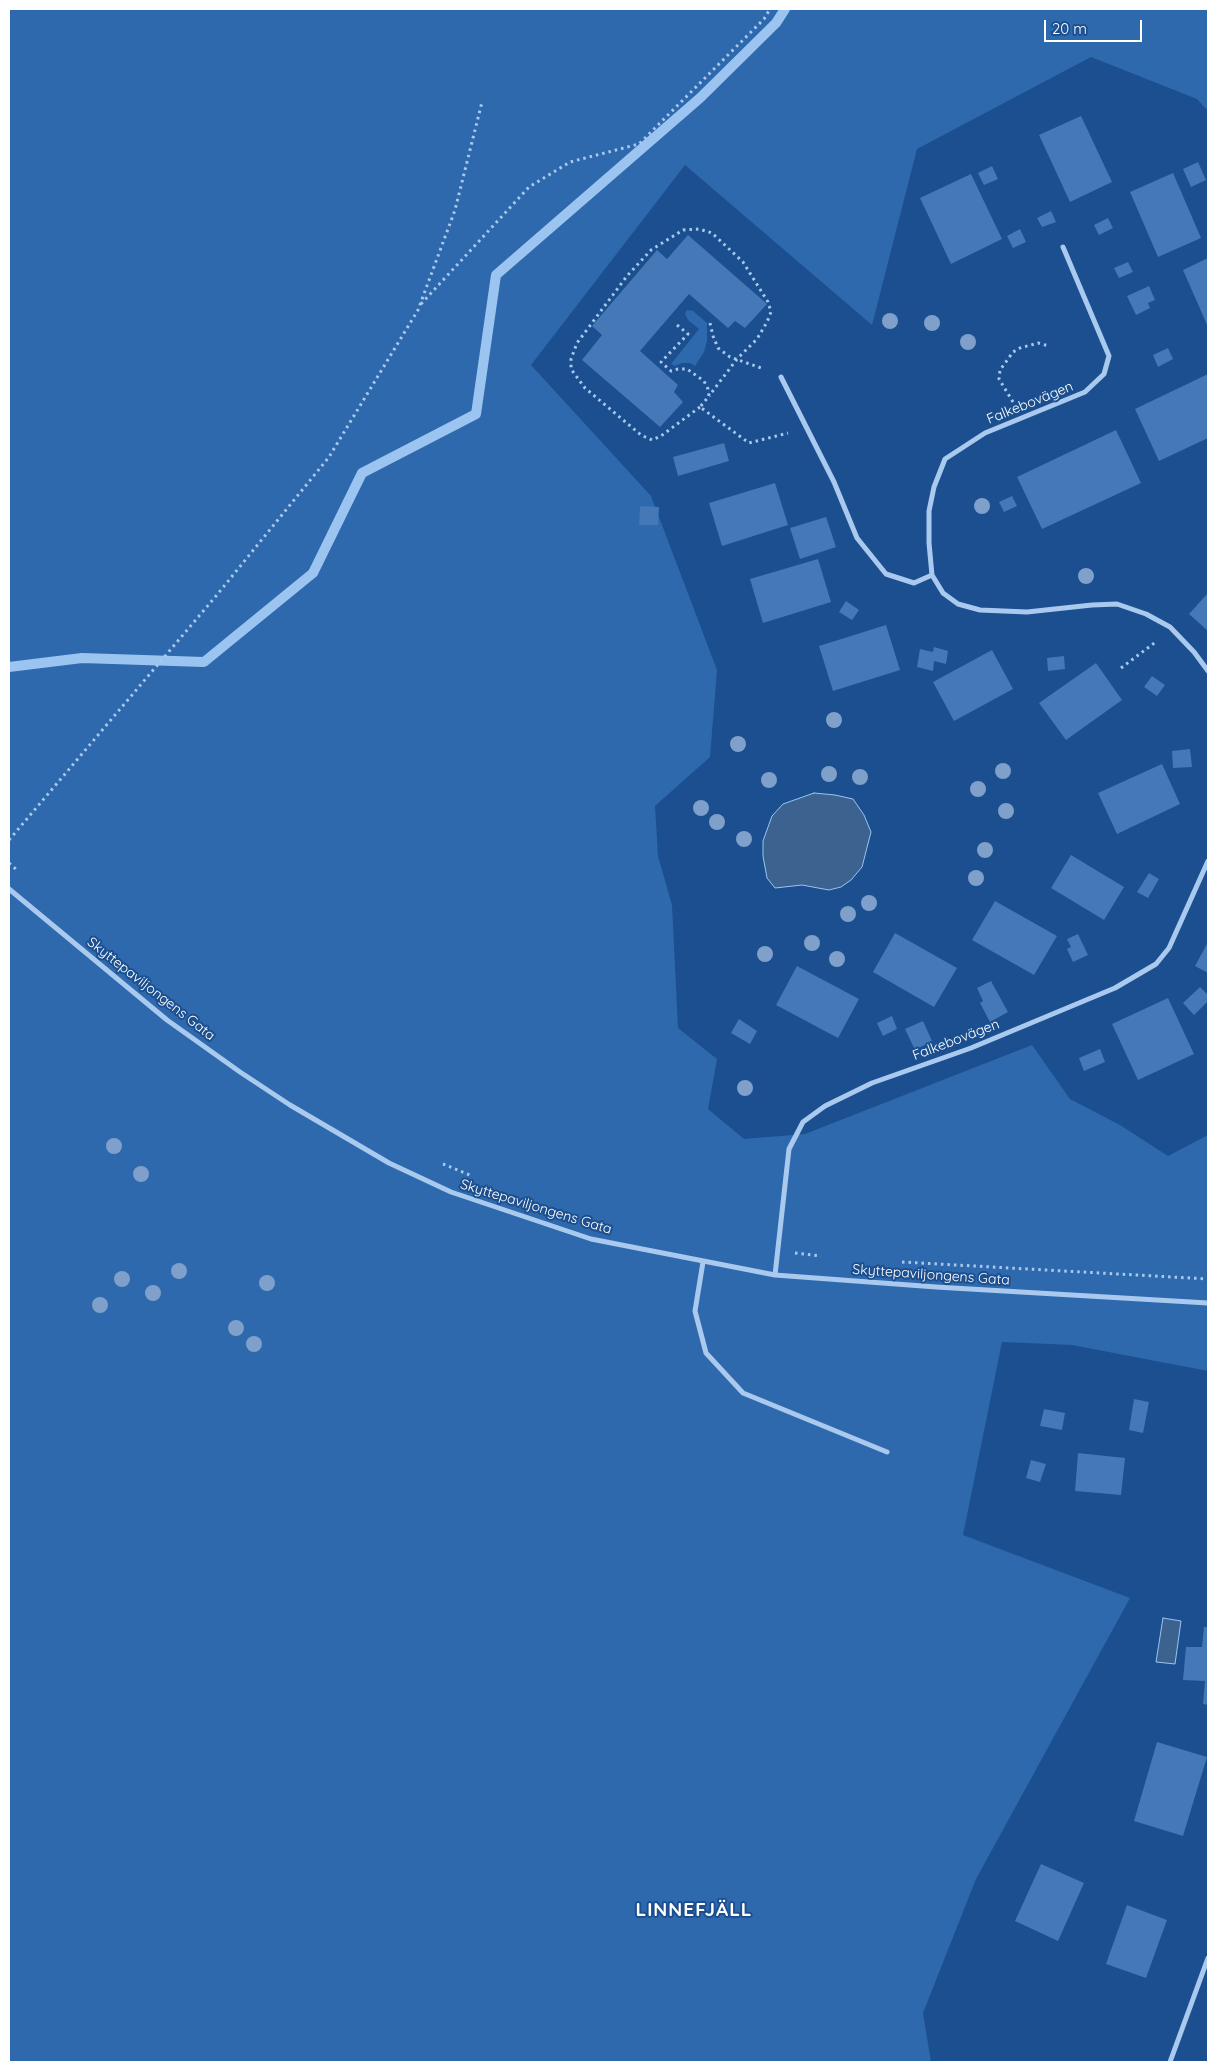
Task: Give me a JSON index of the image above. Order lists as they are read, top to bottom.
{
  "streets": {
    "street": ["Falkebovägen", "Skyttepaviljongens Gata"]
  },
  "crossings": [
    ["Falkebovägen", "Skyttepaviljongens Gata"]
  ],
  "districts": ["LINNEFJÄLL"],
  "scale_bar": "20 m"
}
